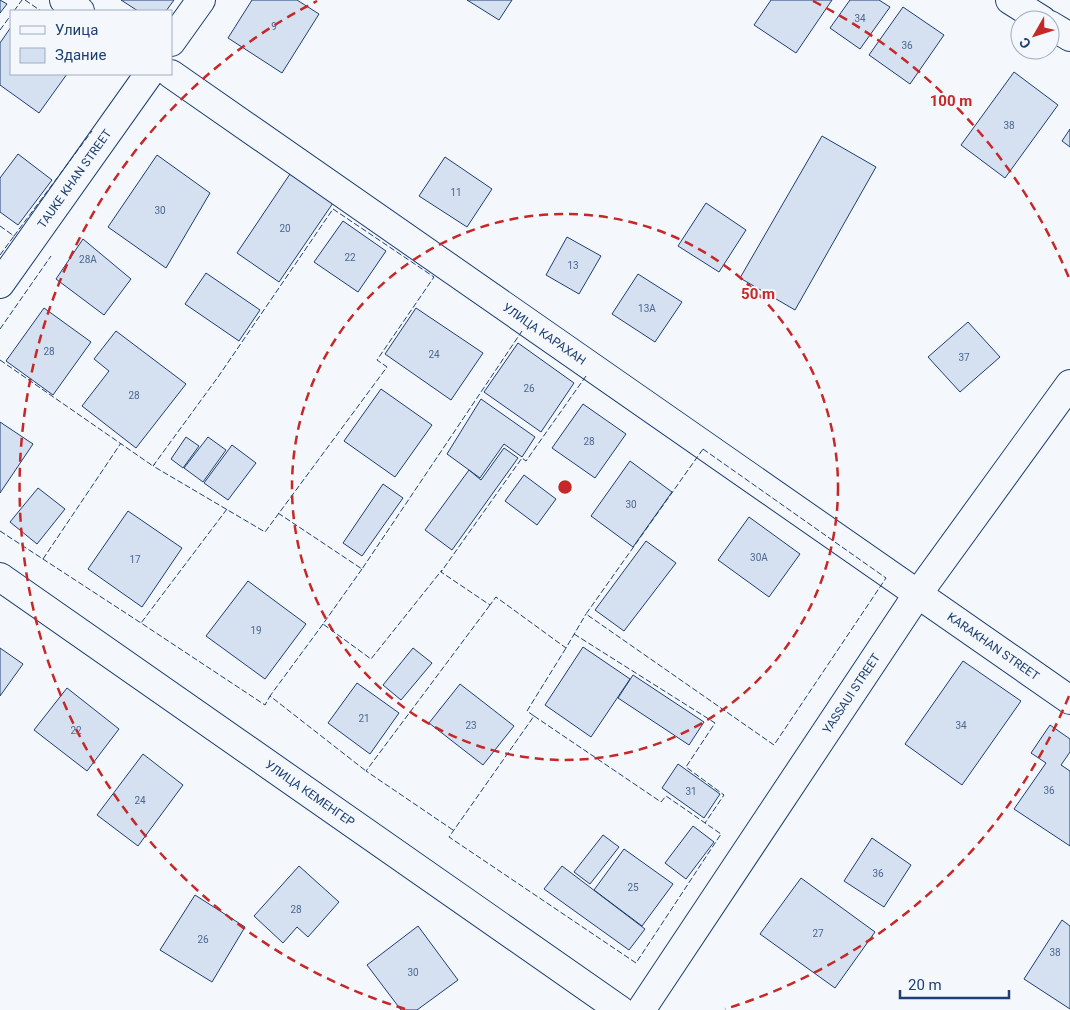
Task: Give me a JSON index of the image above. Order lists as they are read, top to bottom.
{
  "streets": {
    "street": [
      "TAUKE KHAN STREET",
      "УЛИЦА КАРАХАН",
      "KARAKHAN STREET",
      "YASSAUI STREET",
      "УЛИЦА КЕМЕНГЕР"
    ]
  },
  "crossings": [
    ["УЛИЦА КАРАХАН", "KARAKHAN STREET"],
    ["УЛИЦА КАРАХАН", "YASSAUI STREET"],
    ["KARAKHAN STREET", "YASSAUI STREET"]
  ],
  "house_numbers": [
    "34",
    "9",
    "36",
    "38",
    "11",
    "30",
    "20",
    "22",
    "28А",
    "13",
    "13А",
    "28",
    "24",
    "37",
    "26",
    "28",
    "28",
    "30",
    "30А",
    "17",
    "19",
    "21",
    "23",
    "34",
    "22",
    "36",
    "31",
    "24",
    "36",
    "25",
    "28",
    "27",
    "26",
    "38",
    "30"
  ],
  "legend": ["Улица", "Здание"],
  "scale_bar": "20 m",
  "north": "bottom left",
  "rings": ["100 m", "50 m"]
}
